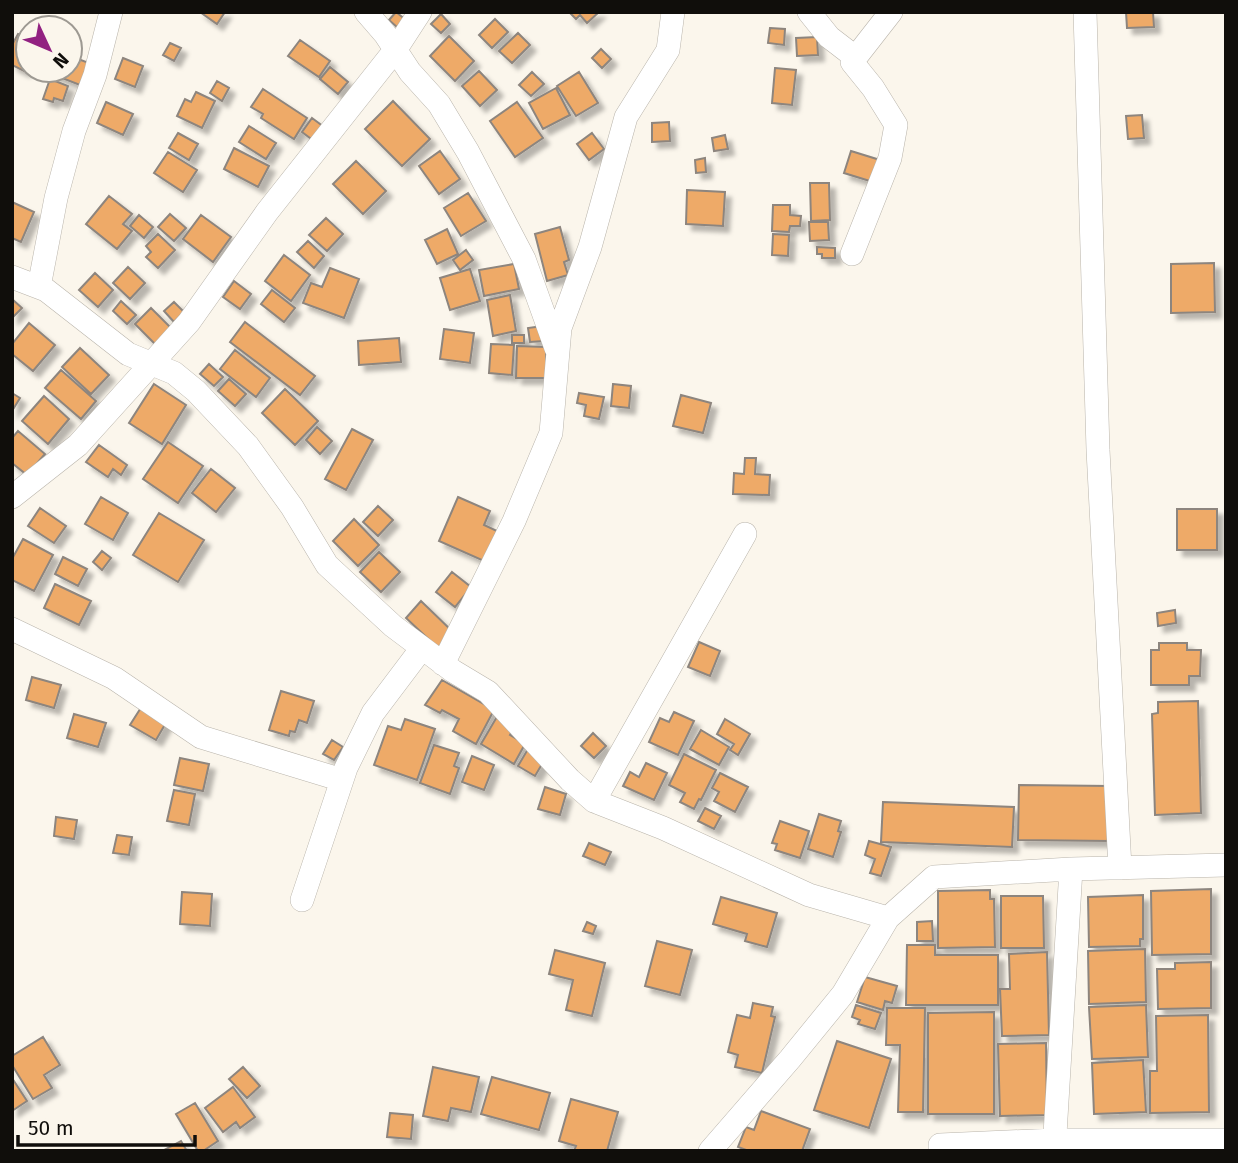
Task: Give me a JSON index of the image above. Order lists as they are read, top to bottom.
{
  "scale_bar": "50 m",
  "north": "bottom right"
}
